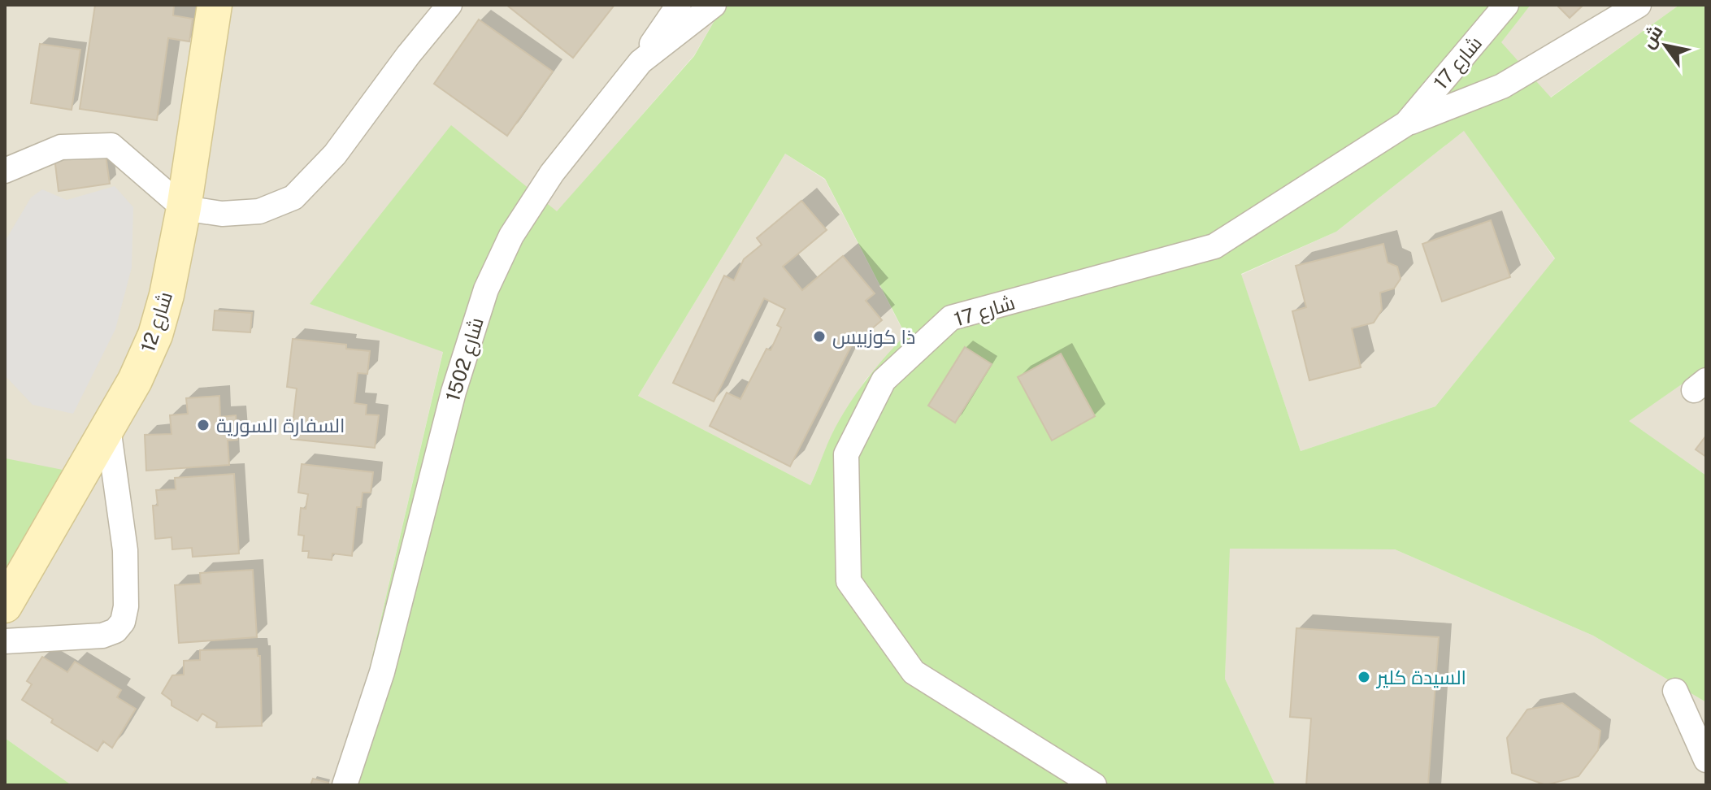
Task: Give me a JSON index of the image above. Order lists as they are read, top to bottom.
{
  "streets": {
    "main road": ["شارع 12"],
    "street": ["شارع 17", "شارع 1502"]
  },
  "places": ["ذا كوزبيس", "السفارة السورية", "السيدة كلير"],
  "north": "top left"
}
